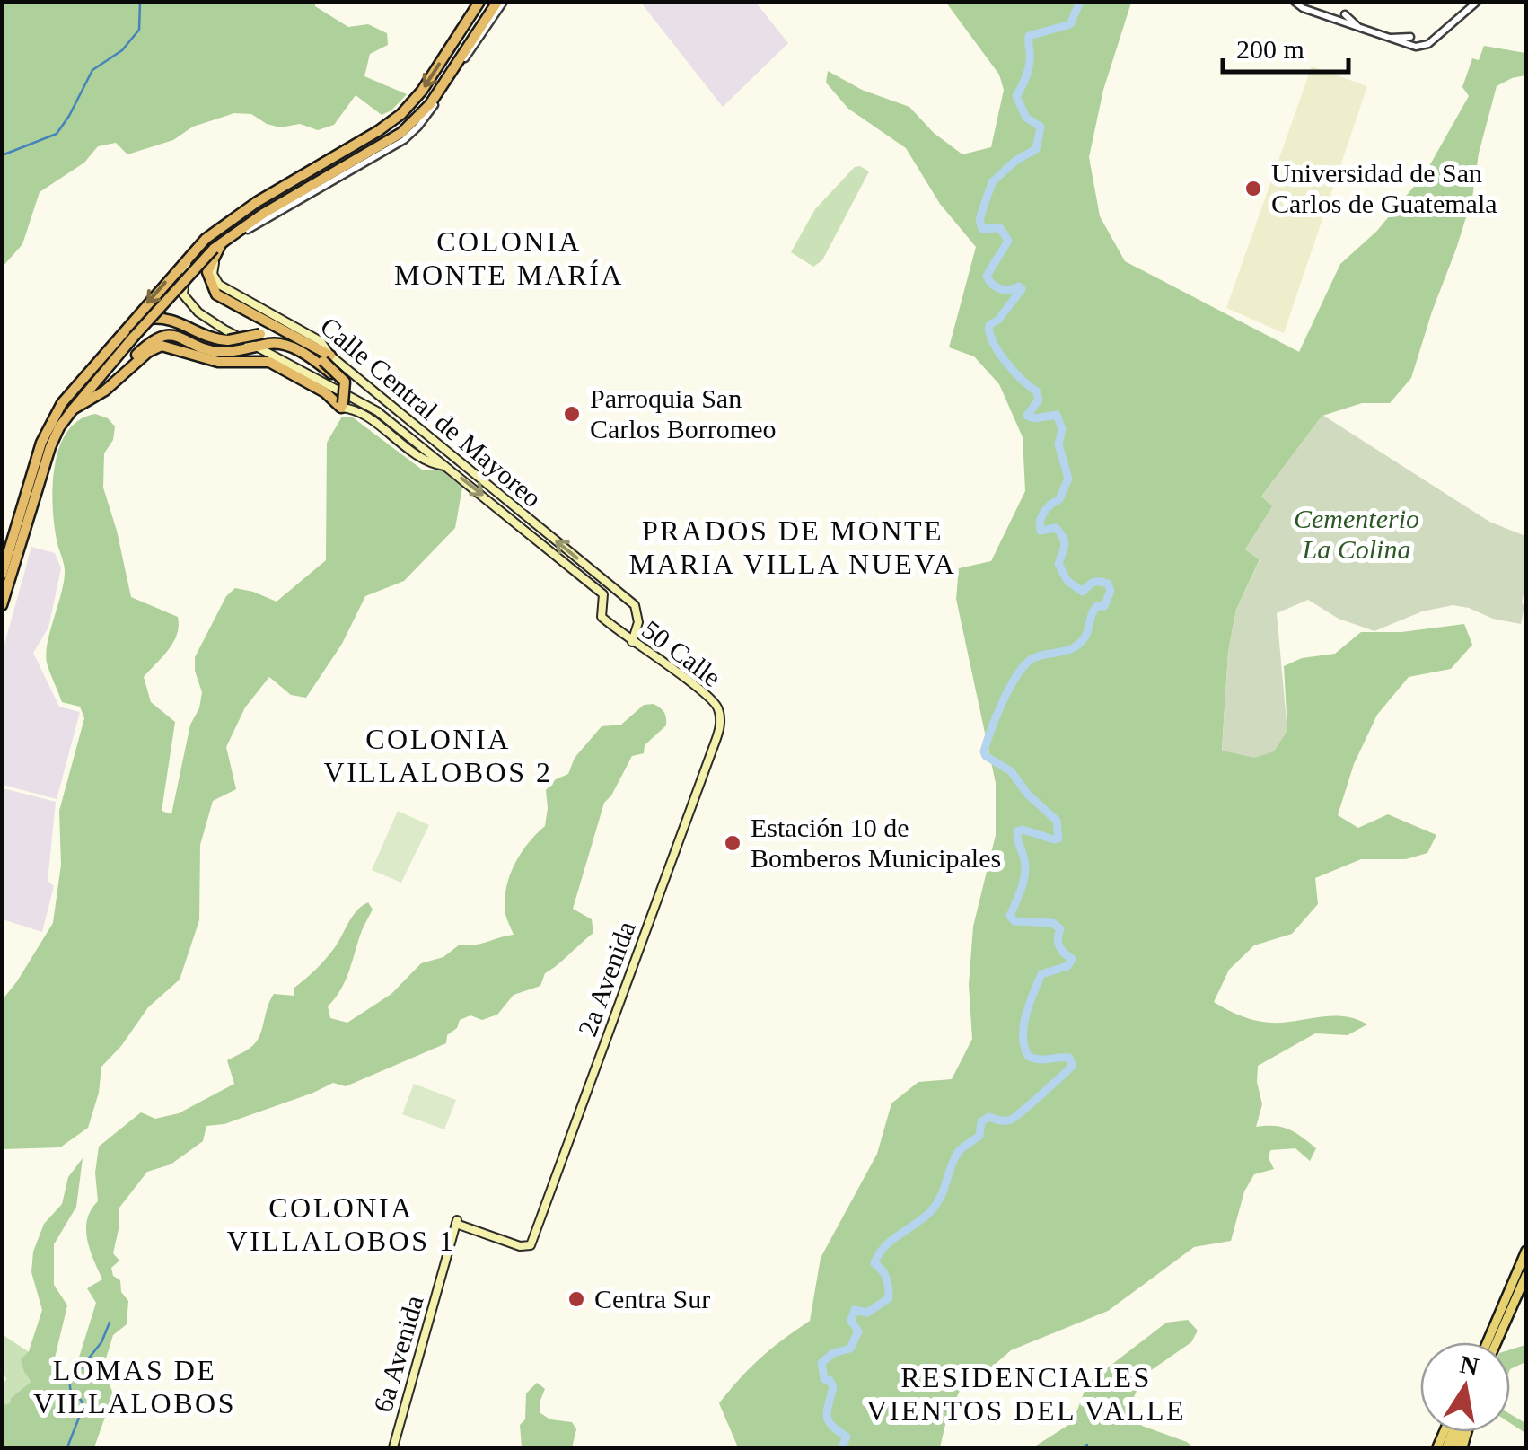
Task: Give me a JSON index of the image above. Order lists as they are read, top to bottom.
{
  "streets": {
    "main road": [
      "Calle Central de Mayoreo",
      "50 Calle",
      "2a Avenida",
      "6a Avenida"
    ]
  },
  "crossings": [
    ["Calle Central de Mayoreo", "50 Calle"],
    ["50 Calle", "2a Avenida"],
    ["2a Avenida", "6a Avenida"]
  ],
  "districts": [
    "COLONIA MONTE MARÍA",
    "PRADOS DE MONTE MARIA VILLA NUEVA",
    "COLONIA VILLALOBOS 2",
    "COLONIA VILLALOBOS 1",
    "LOMAS DE VILLALOBOS",
    "RESIDENCIALES VIENTOS DEL VALLE"
  ],
  "parks": ["Cementerio La Colina"],
  "places": [
    "Universidad de San Carlos de Guatemala",
    "Parroquia San Carlos Borromeo",
    "Estación 10 de Bomberos Municipales",
    "Centra Sur"
  ],
  "scale_bar": "200 m",
  "north": "top"
}
